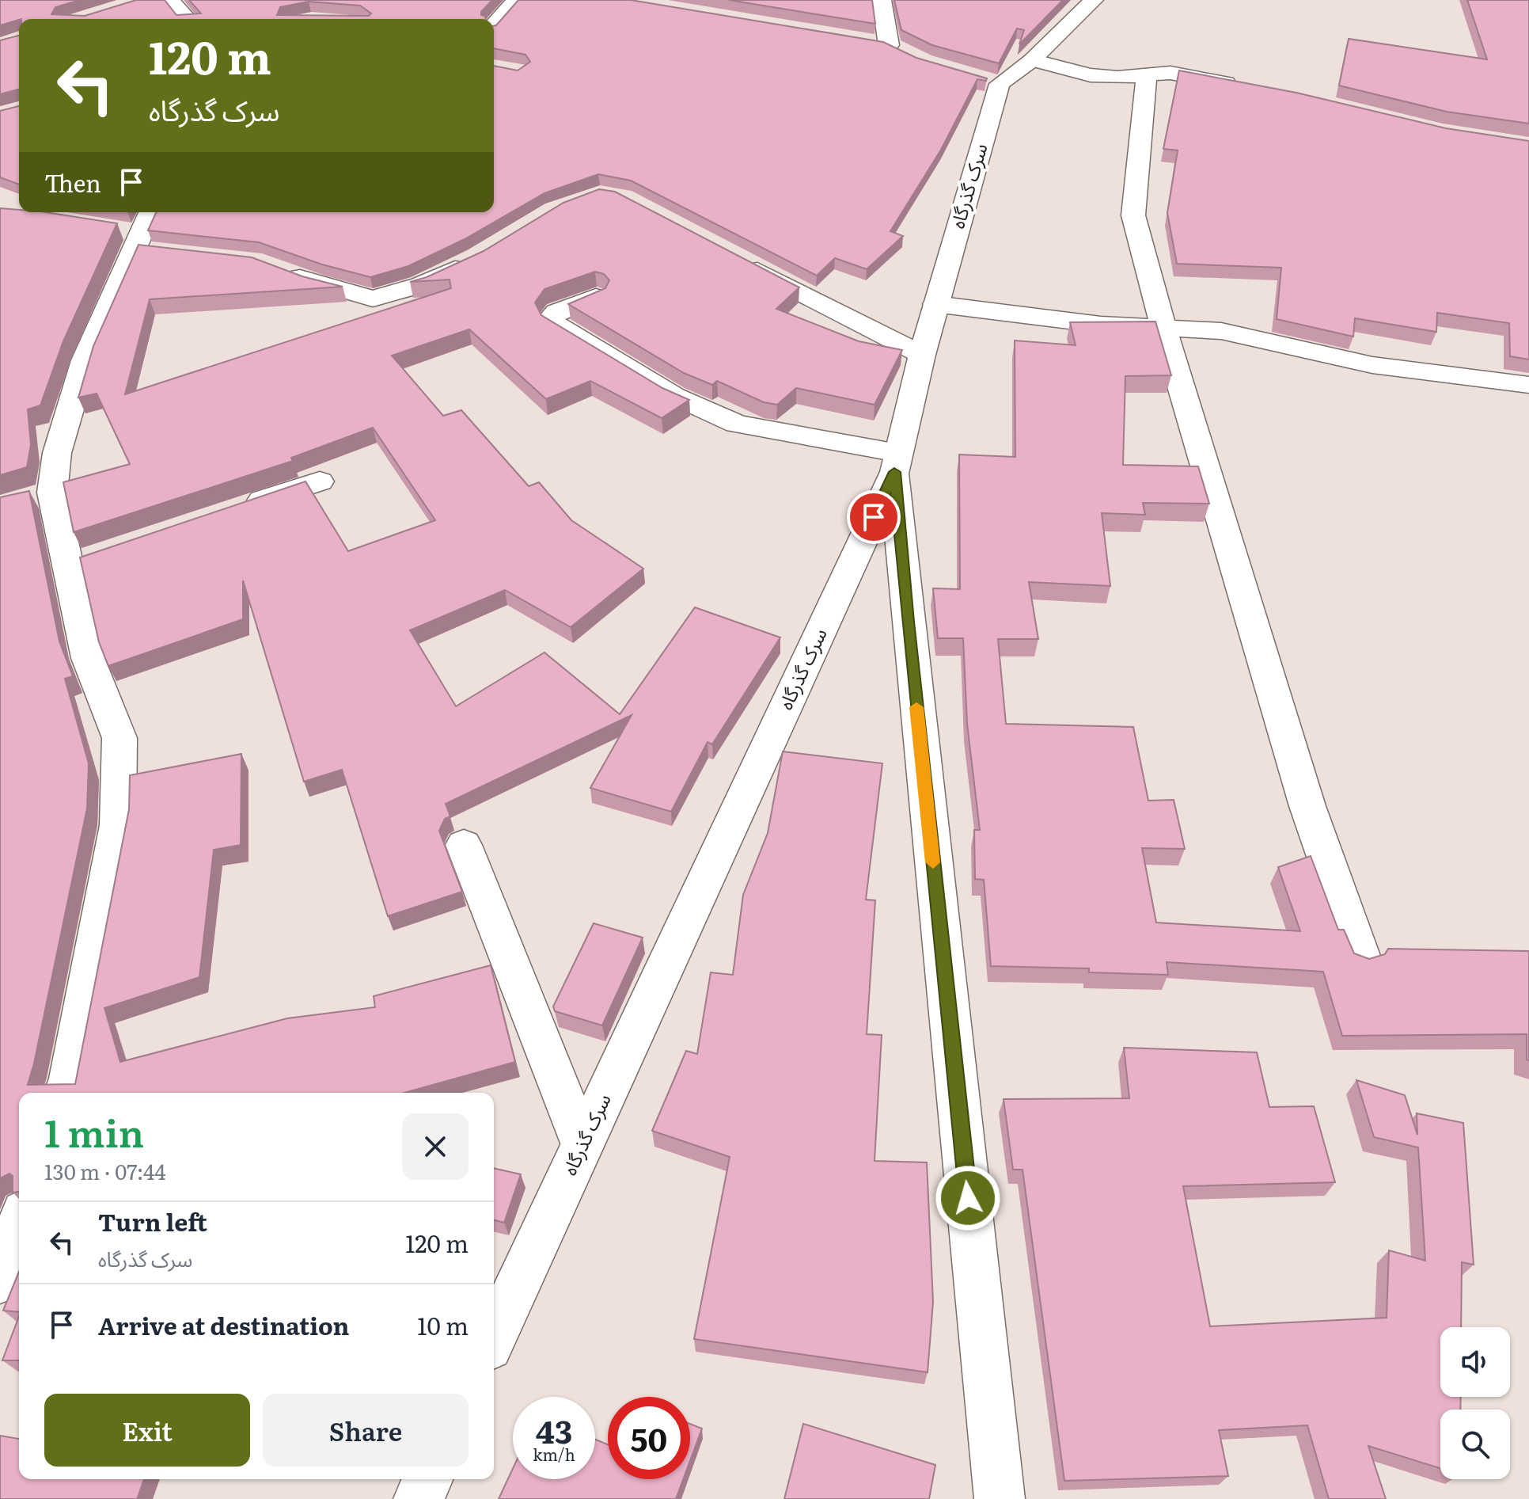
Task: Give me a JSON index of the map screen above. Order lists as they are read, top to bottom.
{
  "streets": {
    "street": ["سرک گذرگاه"]
  },
  "page": {
    "turn": ["120 m", "سرک گذرگاه"],
    "then": "Then",
    "heading": ["1 min", "130 m · 07:44"],
    "list": [
      {
        "name": "Turn left",
        "note": "سرک گذرگاه",
        "value": "120 m"
      },
      {
        "name": "Arrive at destination",
        "value": "10 m"
      }
    ],
    "buttons": ["Exit", "Share"],
    "speed": "43 km/h",
    "limit": "50"
  }
}
